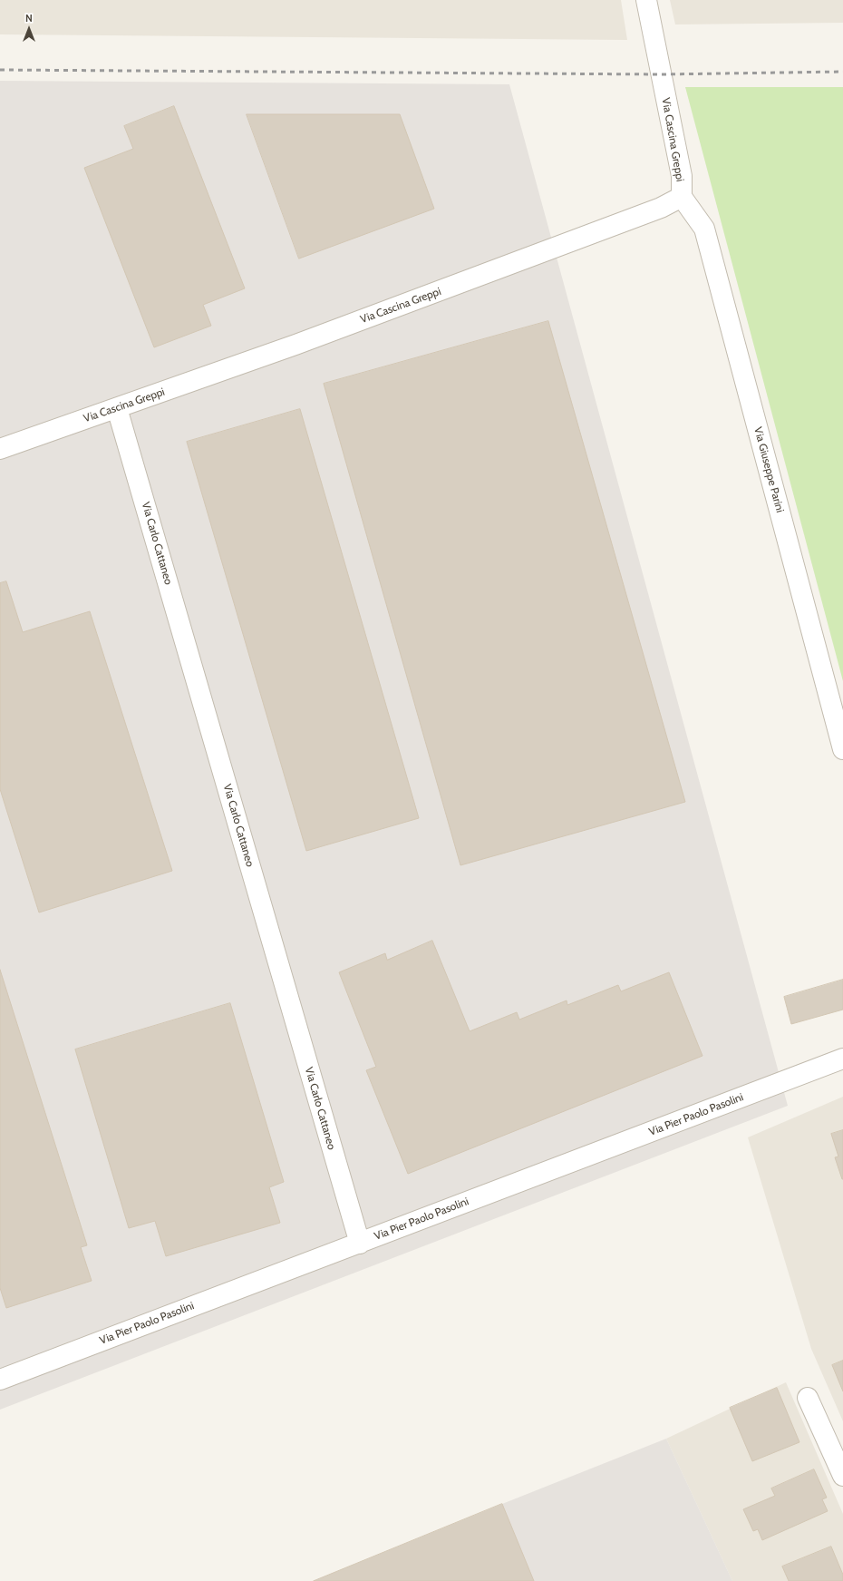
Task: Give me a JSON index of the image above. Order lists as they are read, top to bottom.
{
  "streets": {
    "street": [
      "Via Cascina Greppi",
      "Via Giuseppe Parini",
      "Via Carlo Cattaneo",
      "Via Pier Paolo Pasolini"
    ]
  },
  "crossings": [
    ["Via Cascina Greppi", "Via Giuseppe Parini"],
    ["Via Cascina Greppi", "Via Carlo Cattaneo"],
    ["Via Carlo Cattaneo", "Via Pier Paolo Pasolini"]
  ],
  "north": "top"
}
